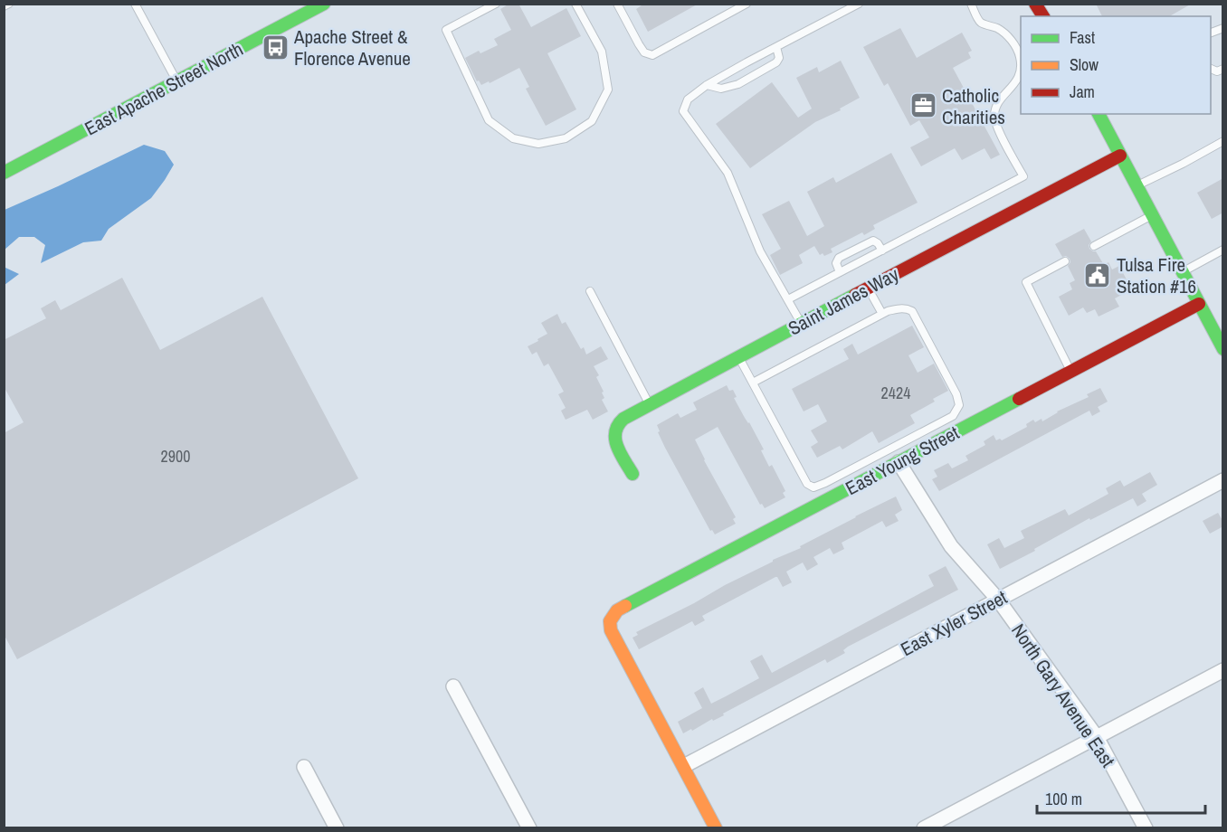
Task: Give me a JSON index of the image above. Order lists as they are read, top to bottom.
{
  "streets": {
    "street": [
      "East Apache Street North",
      "Saint James Way",
      "East Young Street",
      "East Xyler Street",
      "North Gary Avenue East"
    ]
  },
  "crossings": [
    ["East Young Street", "East Xyler Street"],
    ["East Young Street", "North Gary Avenue East"],
    ["East Xyler Street", "North Gary Avenue East"]
  ],
  "places": {
    "bus stop": ["Apache Street & Florence Avenue"],
    "office": ["Catholic Charities"],
    "public building": ["Tulsa Fire Station #16"]
  },
  "house_numbers": ["2424", "2900"],
  "legend": ["Fast", "Slow", "Jam"],
  "scale_bar": "100 m"
}
